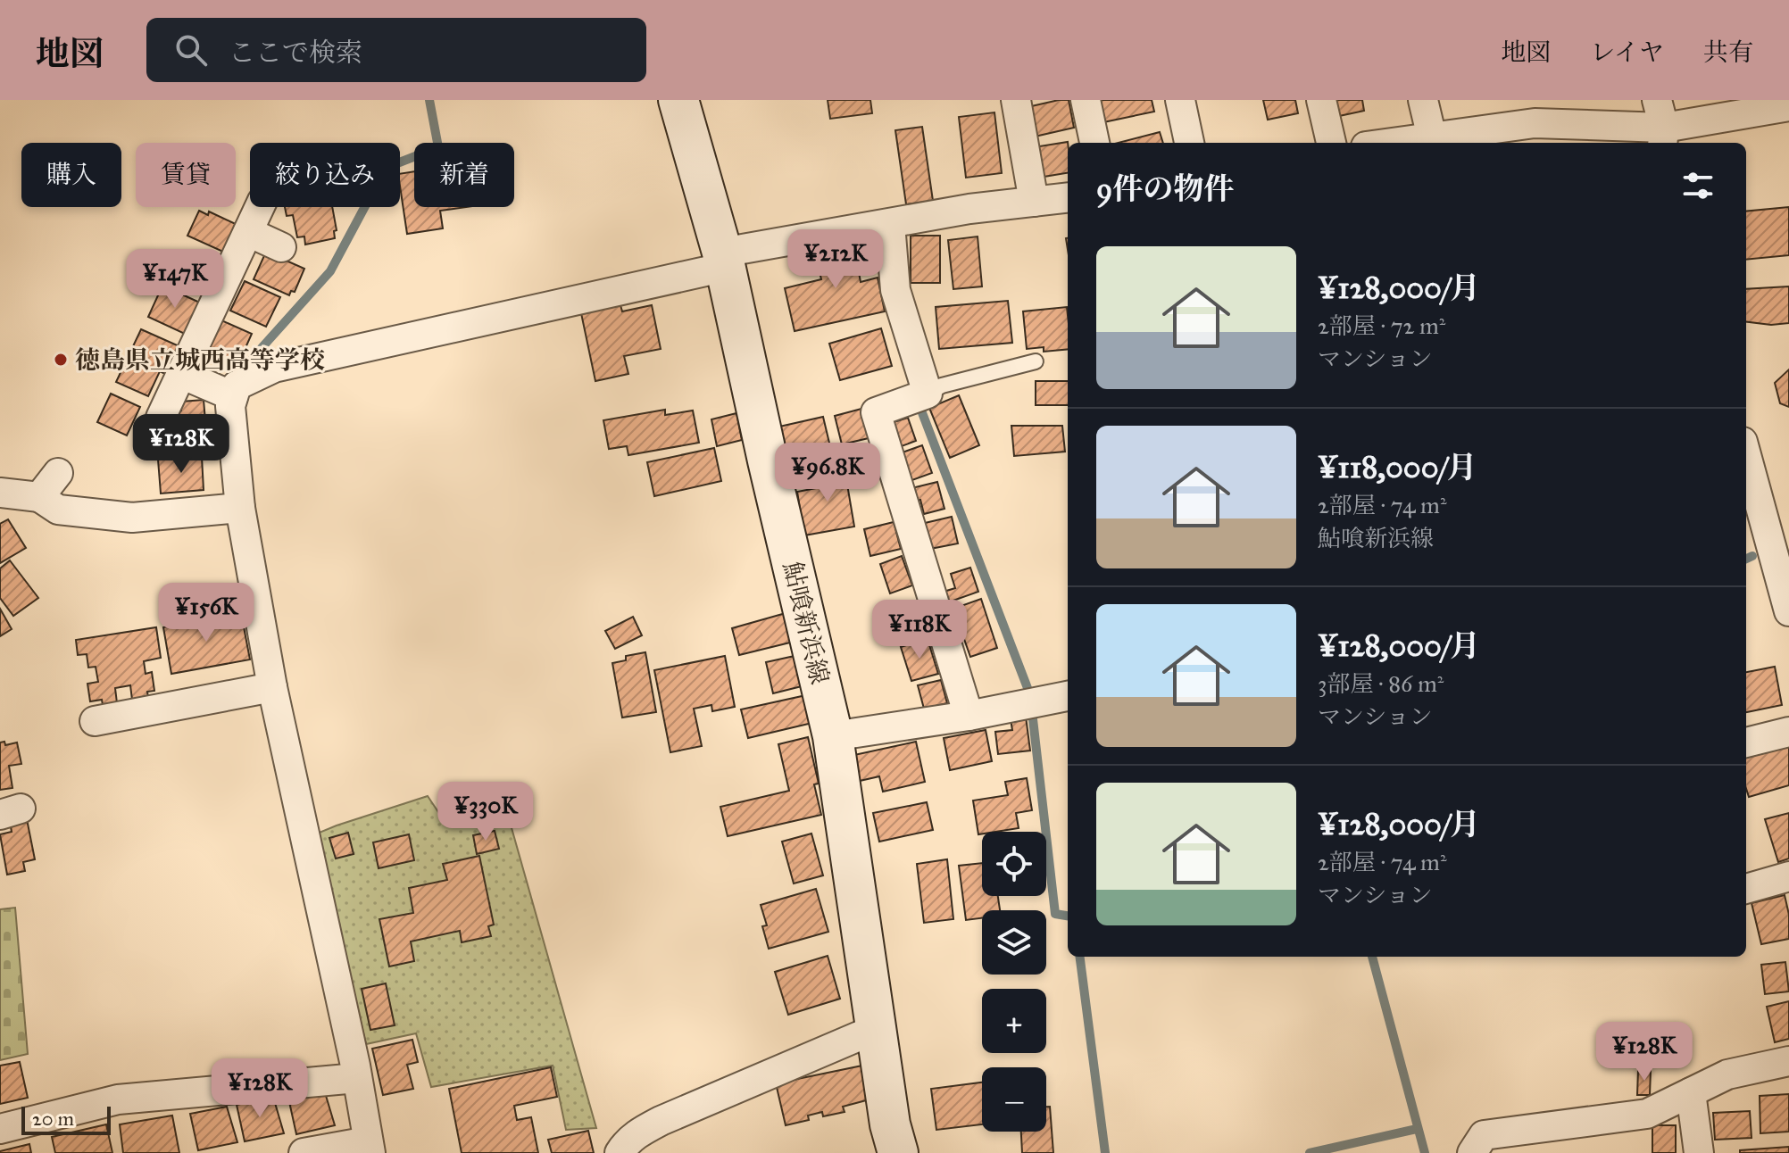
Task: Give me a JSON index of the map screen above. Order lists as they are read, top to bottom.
{
  "streets": {
    "main road": ["鮎喰新浜線"]
  },
  "places": ["徳島県立城西高等学校"],
  "scale_bar": "20 m",
  "page": {
    "header": "地図",
    "search": "ここで検索",
    "nav": ["地図", "レイヤ", "共有"],
    "chip": [
      "購入",
      "賃貸",
      "絞り込み",
      "新着"
    ],
    "heading": "9件の物件",
    "list": [
      {
        "name": "¥128,000/月",
        "note": "2部屋 · 72 m² · マンション"
      },
      {
        "name": "¥118,000/月",
        "note": "2部屋 · 74 m² · 鮎喰新浜線"
      },
      {
        "name": "¥128,000/月",
        "note": "3部屋 · 86 m² · マンション"
      },
      {
        "name": "¥128,000/月",
        "note": "2部屋 · 74 m² · マンション"
      }
    ],
    "price": [
      "¥212K",
      "¥147K",
      "¥128K",
      "¥96.8K",
      "¥156K",
      "¥118K",
      "¥330K",
      "¥128K",
      "¥128K"
    ],
    "map_buttons": ["+", "−"],
    "scale": "20 m"
  }
}
